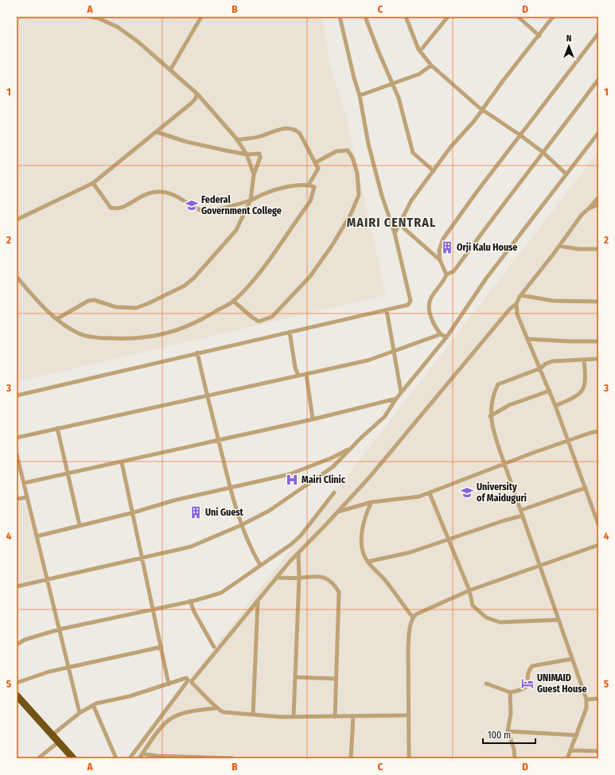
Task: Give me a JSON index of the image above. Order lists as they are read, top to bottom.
{
  "districts": ["MAIRI CENTRAL"],
  "places": {
    "school or university": ["Federal Government College", "University of Maiduguri"],
    "building": ["Orji Kalu House", "Uni Guest"],
    "hospital": ["Mairi Clinic"],
    "hotel": ["UNIMAID Guest House"]
  },
  "scale_bar": "100 m",
  "north": "top",
  "grid": {
    "columns": [
      "A",
      "B",
      "C",
      "D"
    ],
    "rows": [
      "1",
      "2",
      "3",
      "4",
      "5"
    ]
  }
}
